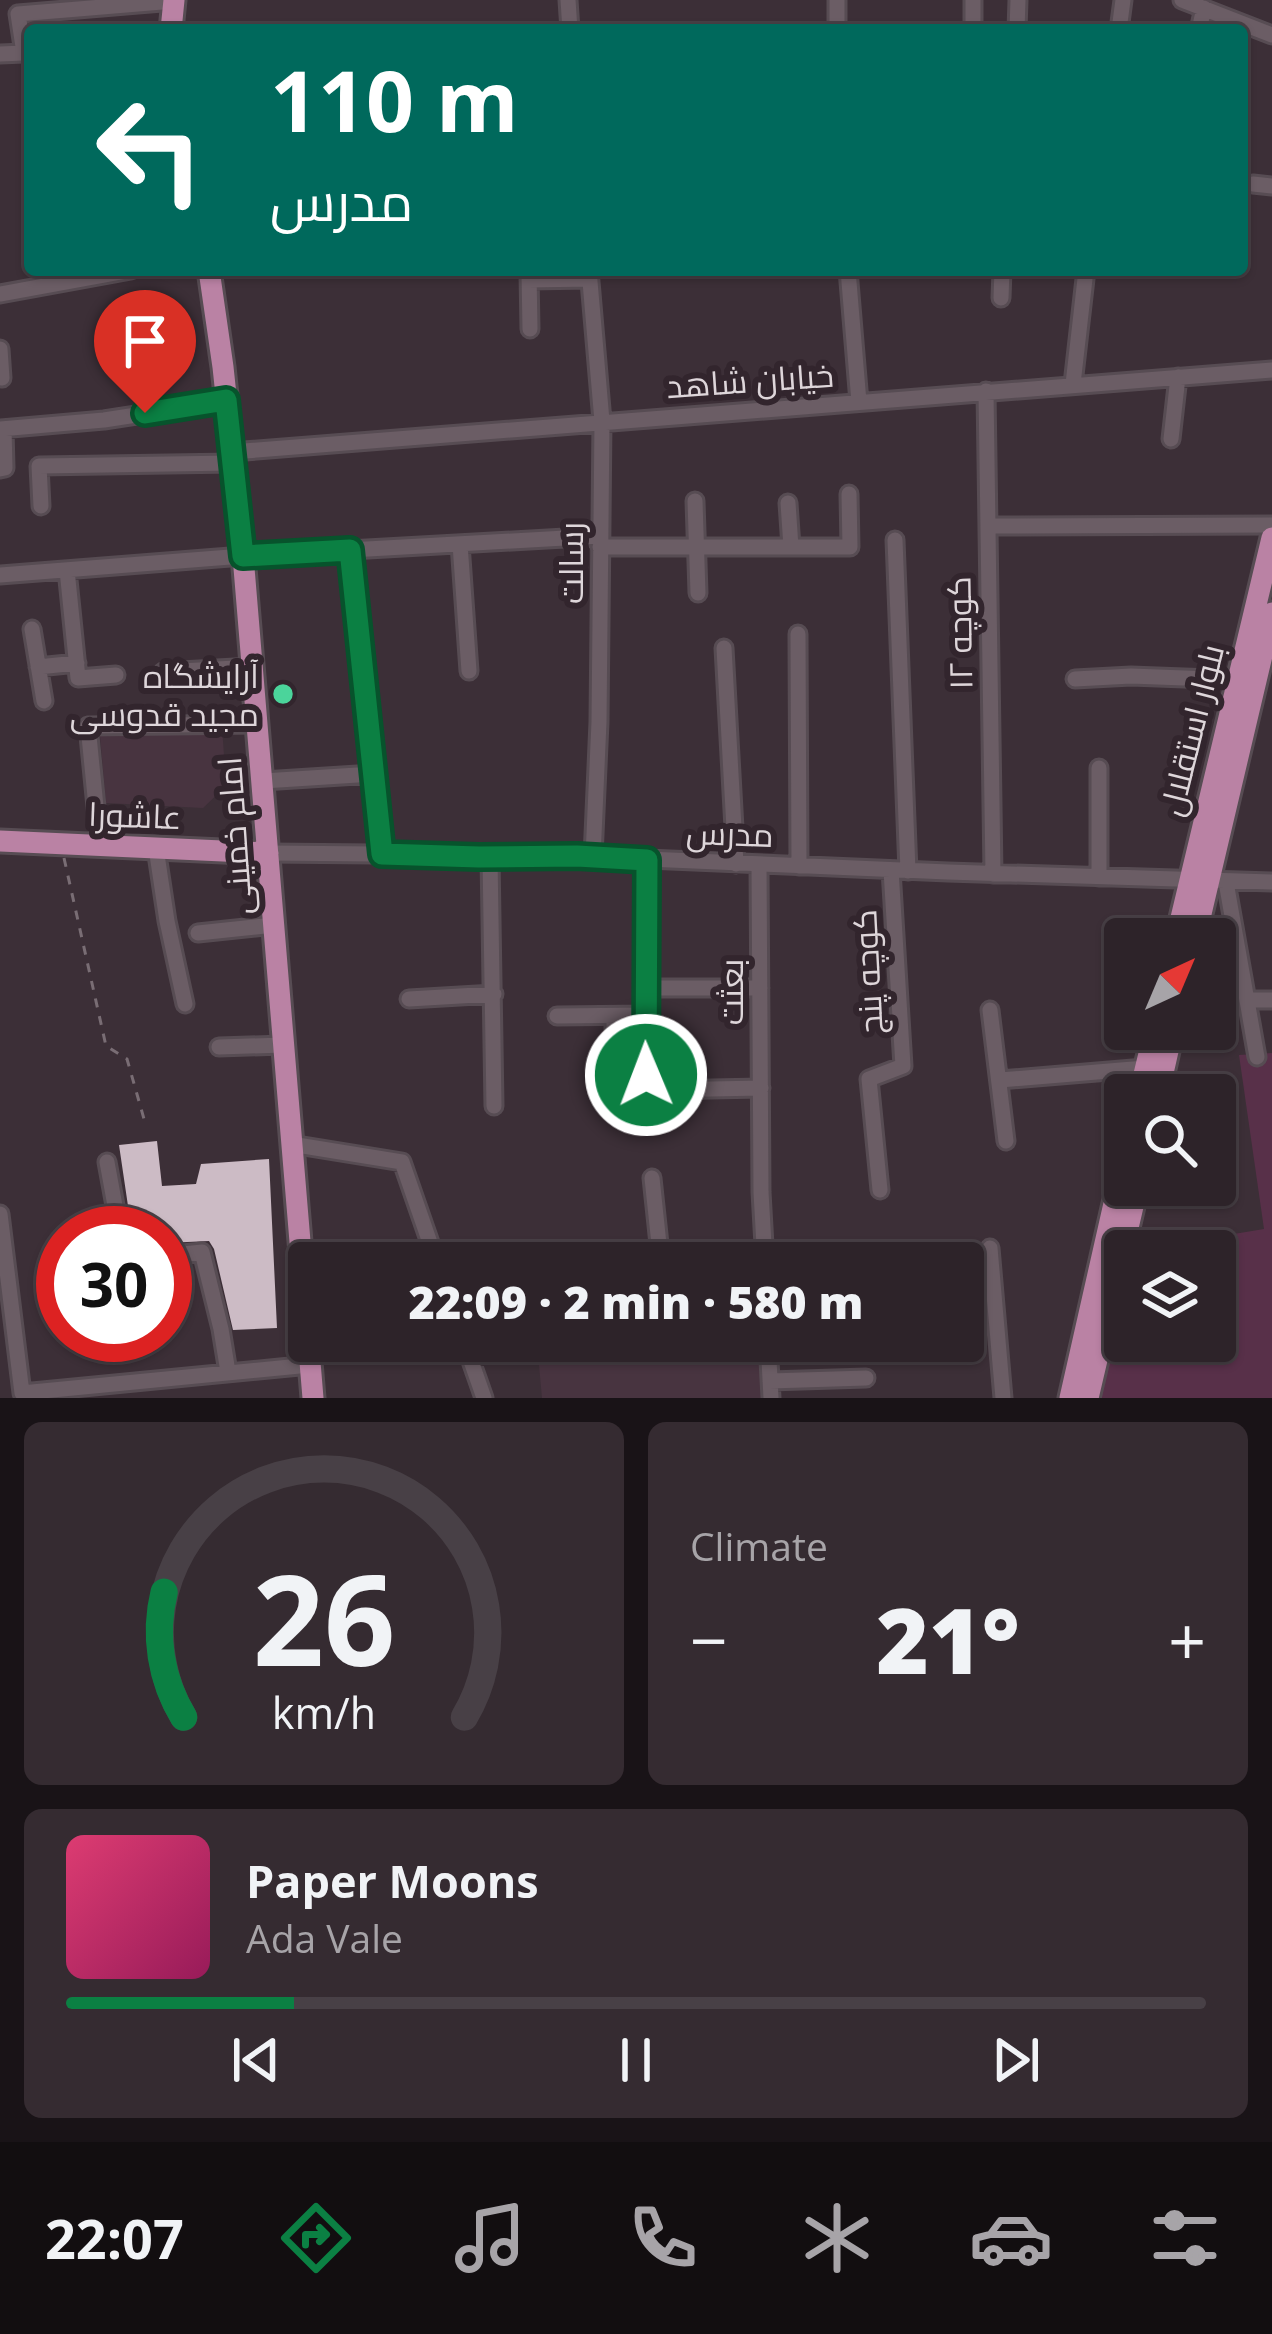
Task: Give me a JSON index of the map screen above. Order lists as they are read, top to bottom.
{
  "streets": {
    "main road": ["بلوار استقلال", "عاشورا", "امام خمینی"],
    "street": [
      "خیابان شاهد",
      "رسالت",
      "کوچه ۱۲",
      "مدرس",
      "کوچه پنج",
      "بعثت"
    ]
  },
  "crossings": [
    ["خیابان شاهد", "رسالت"],
    ["خیابان شاهد", "کوچه ۱۲"],
    ["خیابان شاهد", "امام خمینی"],
    ["رسالت", "مدرس"],
    ["کوچه ۱۲", "مدرس"],
    ["بلوار استقلال", "مدرس"],
    ["عاشورا", "مدرس"],
    ["عاشورا", "امام خمینی"],
    ["مدرس", "امام خمینی"],
    ["مدرس", "کوچه پنج"],
    ["مدرس", "بعثت"]
  ],
  "places": ["آرایشگاه مجید قدوسی"],
  "north": "top right",
  "page": {
    "turn": ["110 m", "مدرس"],
    "limit": "30",
    "trip": "22:09 · 2 min · 580 m",
    "tile": "Climate",
    "heat": ["−", "21°", "+"],
    "song": ["Paper Moons", "Ada Vale"],
    "tabs": "22:07",
    "gauge": ["26", "km/h"]
  }
}
